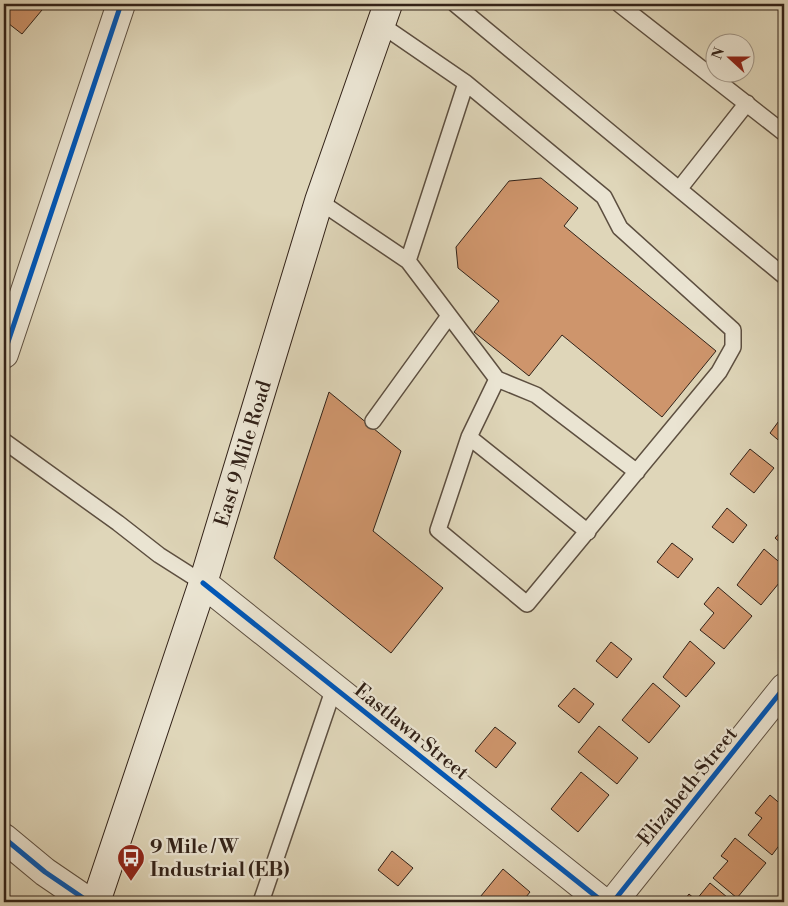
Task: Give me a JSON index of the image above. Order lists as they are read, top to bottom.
{
  "streets": {
    "street": ["East 9 Mile Road", "Eastlawn Street", "Elizabeth Street"]
  },
  "crossings": [
    ["East 9 Mile Road", "Eastlawn Street"]
  ],
  "places": {
    "bus stop": ["9 Mile / W Industrial (EB)"]
  },
  "north": "left"
}
